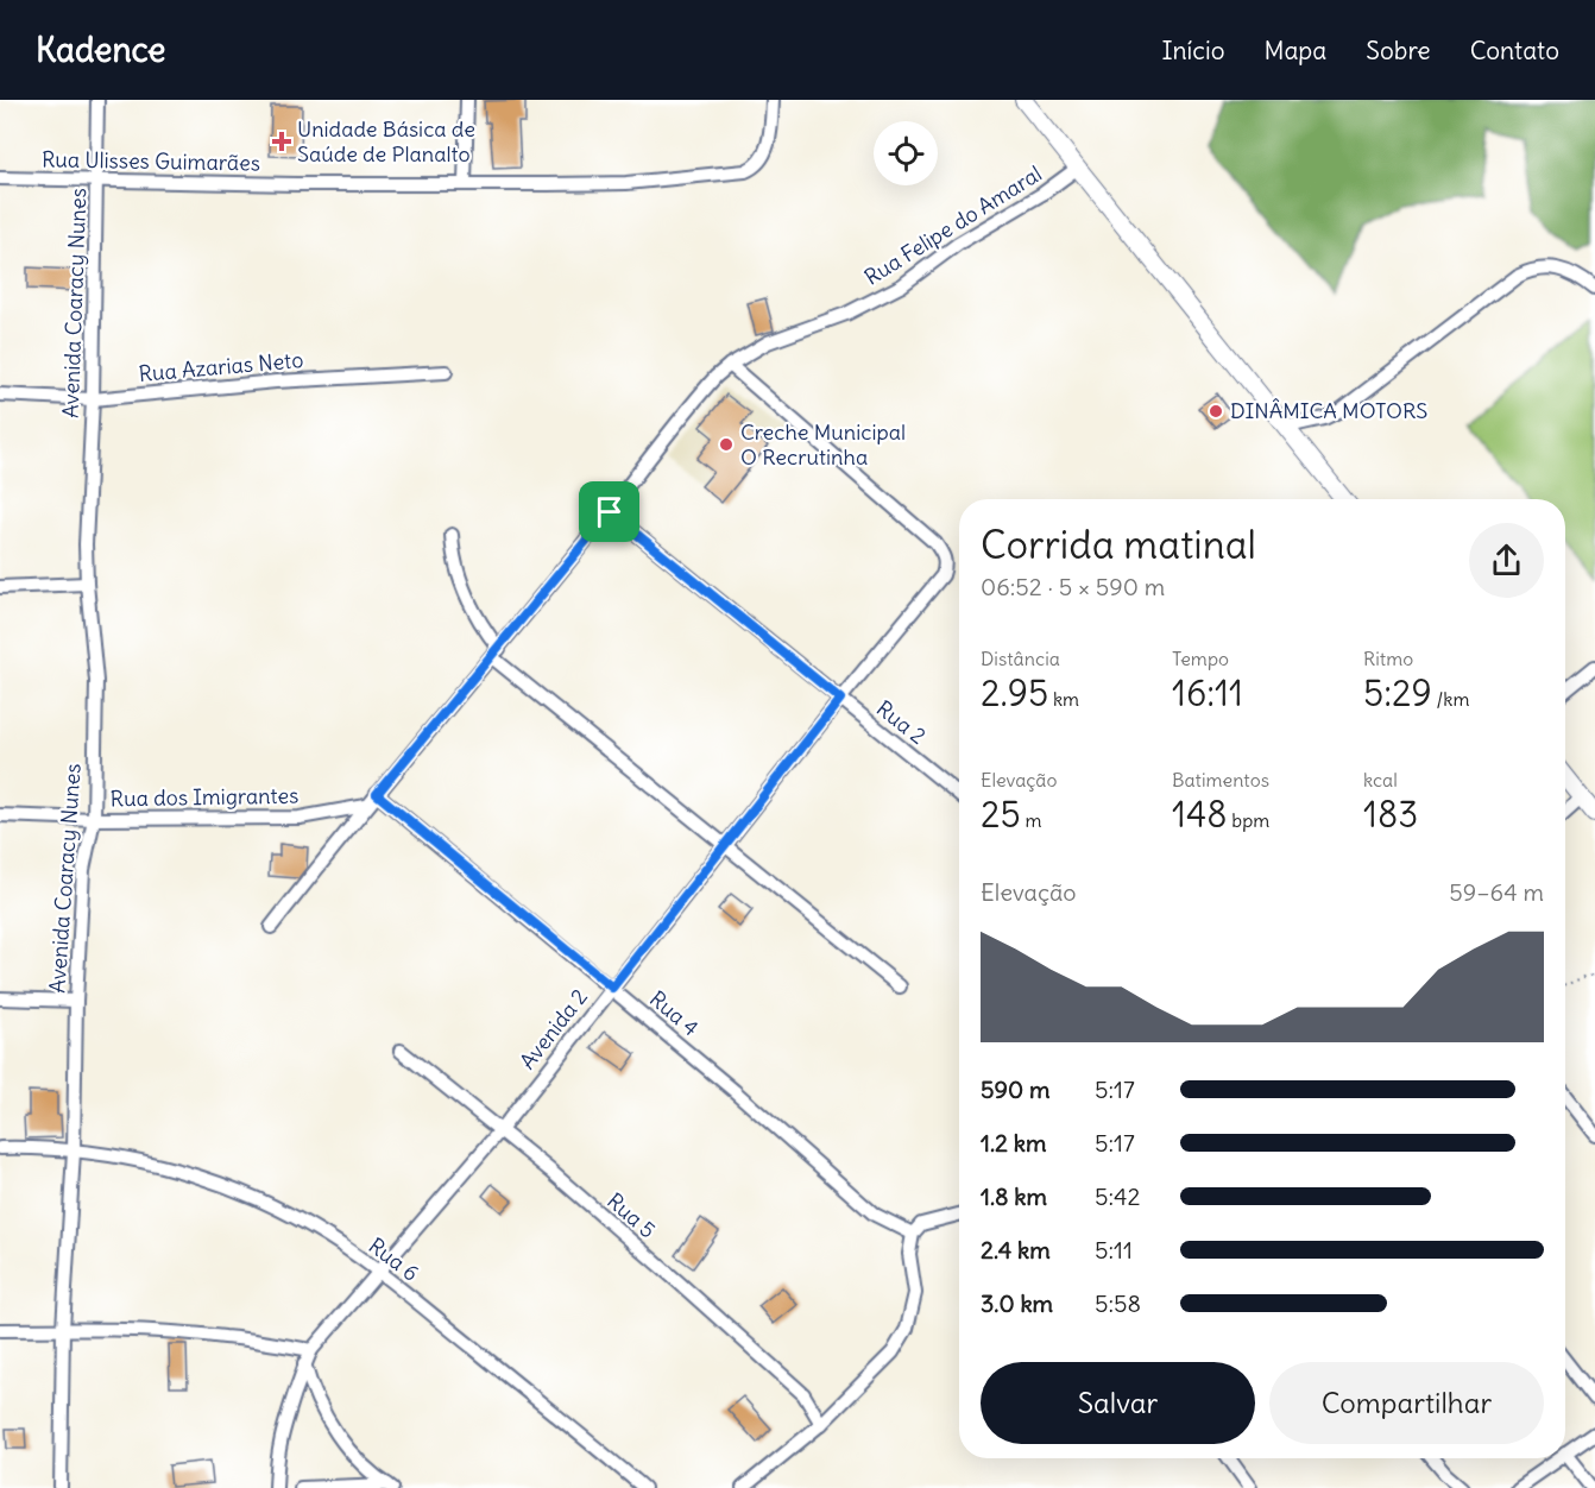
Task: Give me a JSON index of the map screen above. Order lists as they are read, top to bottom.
{
  "streets": {
    "street": [
      "Rua Ulisses Guimarães",
      "Rua Felipe do Amaral",
      "Avenida Coaracy Nunes",
      "Rua Azarias Neto",
      "Rua 2",
      "Rua dos Imigrantes",
      "Rua 4",
      "Avenida 2",
      "Rua 5",
      "Rua 6"
    ]
  },
  "crossings": [
    ["Rua Ulisses Guimarães", "Avenida Coaracy Nunes"],
    ["Rua Felipe do Amaral", "Rua 2"],
    ["Rua Felipe do Amaral", "Rua dos Imigrantes"],
    ["Rua Felipe do Amaral", "Rua 4"],
    ["Rua Felipe do Amaral", "Avenida 2"],
    ["Avenida Coaracy Nunes", "Rua Azarias Neto"],
    ["Avenida Coaracy Nunes", "Rua dos Imigrantes"],
    ["Avenida Coaracy Nunes", "Rua 6"],
    ["Rua 2", "Avenida 2"],
    ["Rua 4", "Avenida 2"],
    ["Avenida 2", "Rua 5"],
    ["Avenida 2", "Rua 6"]
  ],
  "places": {
    "health": ["Unidade Básica de Saúde de Planalto"],
    "other": ["DINÂMICA MOTORS", "Creche Municipal O Recrutinha"]
  },
  "page": {
    "header": "Kadence",
    "nav": [
      "Início",
      "Mapa",
      "Sobre",
      "Contato"
    ],
    "heading": ["Corrida matinal", "06:52 · 5 × 590 m"],
    "stats": [
      ["Distância", "2.95 km"],
      ["Tempo", "16:11"],
      ["Ritmo", "5:29 /km"],
      ["Elevação", "25 m"],
      ["Batimentos", "148 bpm"],
      ["kcal", "183"]
    ],
    "chart": ["Elevação", "59–64 m"],
    "list": [
      {
        "name": "590 m",
        "note": "5:17"
      },
      {
        "name": "1.2 km",
        "note": "5:17"
      },
      {
        "name": "1.8 km",
        "note": "5:42"
      },
      {
        "name": "2.4 km",
        "note": "5:11"
      },
      {
        "name": "3.0 km",
        "note": "5:58"
      }
    ],
    "buttons": ["Salvar", "Compartilhar"]
  }
}
